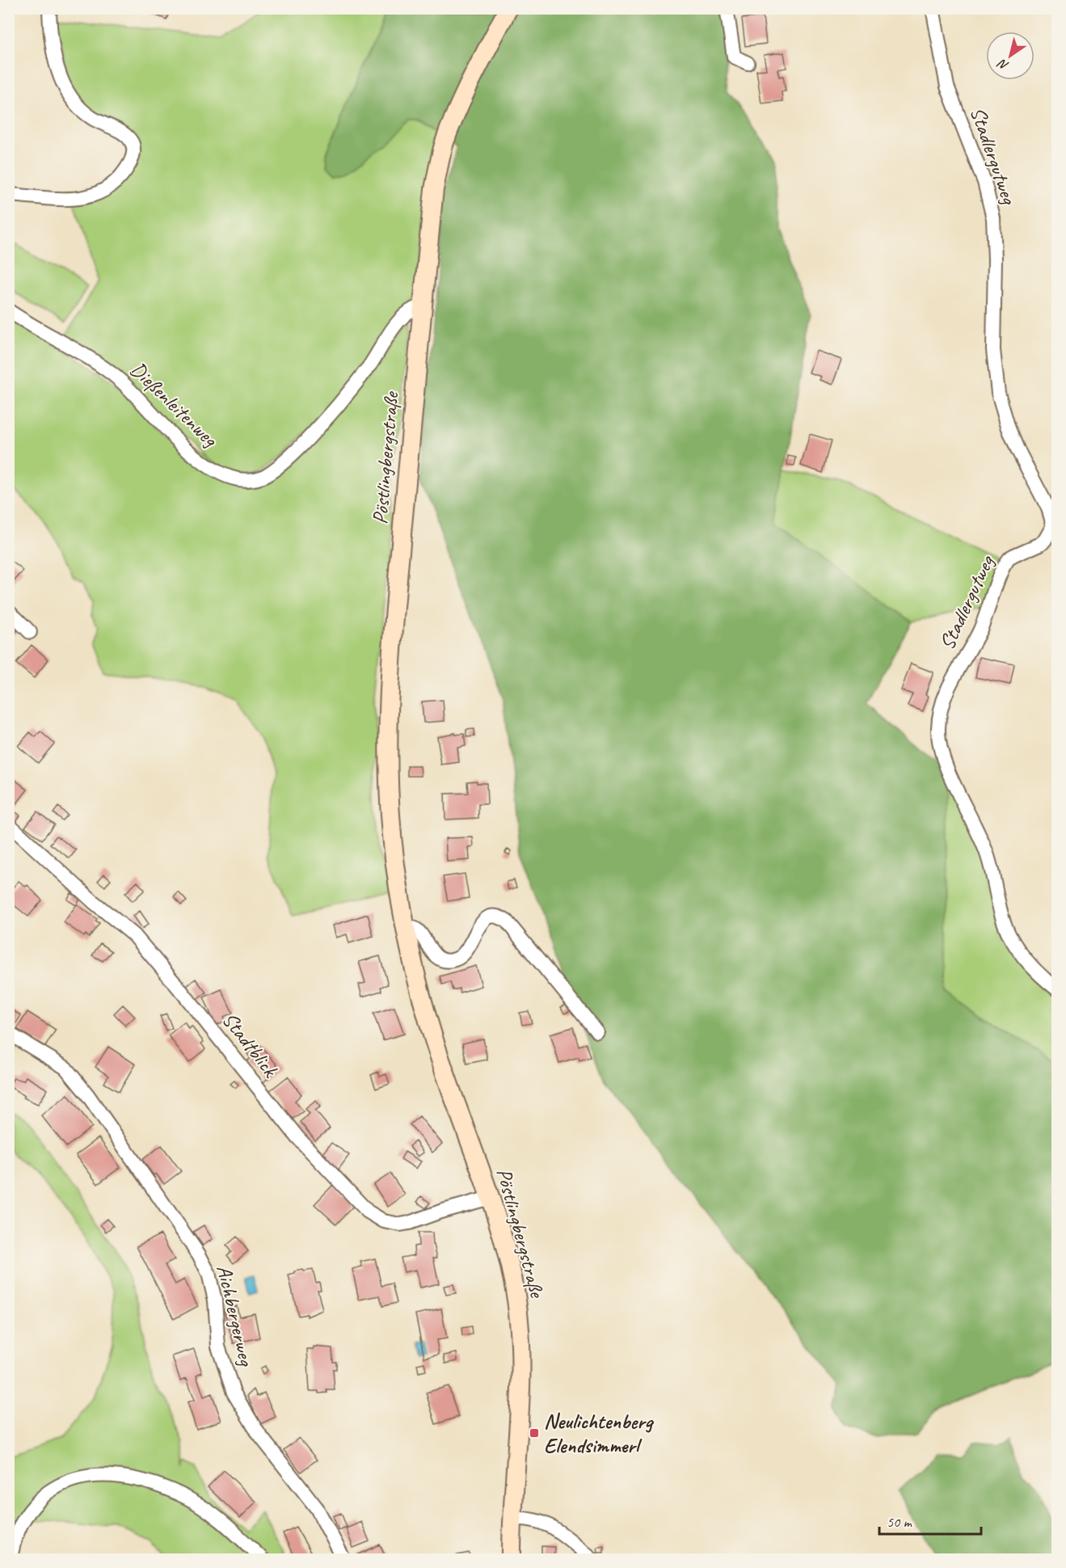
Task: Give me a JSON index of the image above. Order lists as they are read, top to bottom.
{
  "streets": {
    "main road": ["Pöstlingbergstraße"],
    "street": [
      "Stadlergutweg",
      "Dießenleitenweg",
      "Stadtblick",
      "Aichbergerweg"
    ]
  },
  "crossings": [
    ["Dießenleitenweg", "Pöstlingbergstraße"],
    ["Pöstlingbergstraße", "Stadtblick"]
  ],
  "places": {
    "transit": ["Neulichtenberg Elendsimmerl"]
  },
  "scale_bar": "50 m",
  "north": "bottom left"
}
